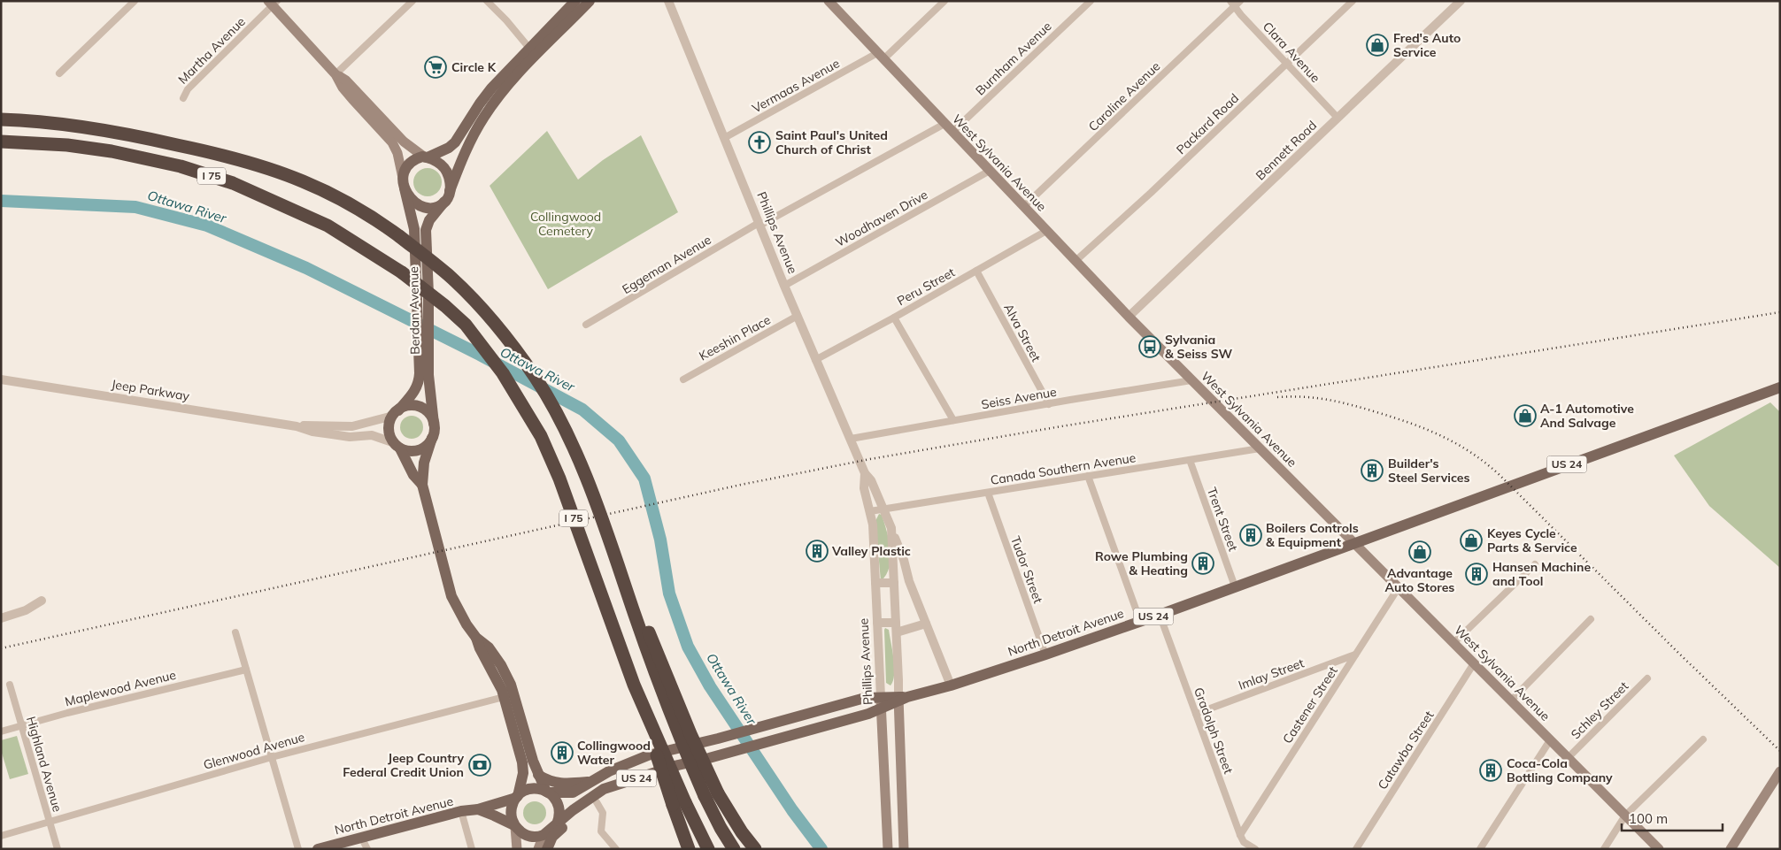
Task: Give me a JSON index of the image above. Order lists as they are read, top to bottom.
{
  "streets": {
    "highway": ["I 75"],
    "main road": [
      "West Sylvania Avenue",
      "Phillips Avenue",
      "Berdan Avenue",
      "US 24",
      "North Detroit Avenue"
    ],
    "street": [
      "Martha Avenue",
      "Clara Avenue",
      "Burnham Avenue",
      "Vermaas Avenue",
      "Caroline Avenue",
      "Packard Road",
      "Bennett Road",
      "Woodhaven Drive",
      "Eggeman Avenue",
      "Peru Street",
      "Alva Street",
      "Keeshin Place",
      "Jeep Parkway",
      "Seiss Avenue",
      "Canada Southern Avenue",
      "Trent Street",
      "Tudor Street",
      "Imlay Street",
      "Maplewood Avenue",
      "Castener Street",
      "Schley Street",
      "Gradolph Street",
      "Catawba Street",
      "Glenwood Avenue",
      "Highland Avenue"
    ]
  },
  "crossings": [
    ["Clara Avenue", "Caroline Avenue"],
    ["Clara Avenue", "Packard Road"],
    ["Clara Avenue", "Bennett Road"],
    ["Burnham Avenue", "West Sylvania Avenue"],
    ["Vermaas Avenue", "West Sylvania Avenue"],
    ["Vermaas Avenue", "Phillips Avenue"],
    ["Caroline Avenue", "West Sylvania Avenue"],
    ["Packard Road", "West Sylvania Avenue"],
    ["Bennett Road", "West Sylvania Avenue"],
    ["West Sylvania Avenue", "Woodhaven Drive"],
    ["West Sylvania Avenue", "Peru Street"],
    ["West Sylvania Avenue", "Seiss Avenue"],
    ["West Sylvania Avenue", "Canada Southern Avenue"],
    ["West Sylvania Avenue", "North Detroit Avenue"],
    ["West Sylvania Avenue", "Castener Street"],
    ["West Sylvania Avenue", "Schley Street"],
    ["West Sylvania Avenue", "Catawba Street"],
    ["Woodhaven Drive", "Phillips Avenue"],
    ["Phillips Avenue", "Eggeman Avenue"],
    ["Phillips Avenue", "Peru Street"],
    ["Phillips Avenue", "Keeshin Place"],
    ["Phillips Avenue", "Seiss Avenue"],
    ["Phillips Avenue", "Canada Southern Avenue"],
    ["Phillips Avenue", "North Detroit Avenue"],
    ["Peru Street", "Alva Street"],
    ["Berdan Avenue", "Jeep Parkway"],
    ["Alva Street", "Seiss Avenue"],
    ["US 24", "North Detroit Avenue"],
    ["Canada Southern Avenue", "Trent Street"],
    ["Canada Southern Avenue", "Tudor Street"],
    ["Trent Street", "North Detroit Avenue"],
    ["Tudor Street", "North Detroit Avenue"],
    ["North Detroit Avenue", "Gradolph Street"],
    ["Imlay Street", "Castener Street"],
    ["Imlay Street", "Gradolph Street"],
    ["Maplewood Avenue", "Highland Avenue"],
    ["Castener Street", "Gradolph Street"],
    ["Glenwood Avenue", "Highland Avenue"]
  ],
  "water": ["Ottawa River"],
  "parks": ["Collingwood Cemetery"],
  "places": {
    "shop": [
      "Fred's Auto Service",
      "A-1 Automotive And Salvage",
      "Keyes Cycle Parts & Service",
      "Advantage Auto Stores"
    ],
    "supermarket": ["Circle K"],
    "church": ["Saint Paul's United Church of Christ"],
    "bus stop": ["Sylvania & Seiss SW"],
    "building": [
      "Builder's Steel Services",
      "Boilers Controls & Equipment",
      "Valley Plastic",
      "Rowe Plumbing & Heating",
      "Hansen Machine and Tool",
      "Collingwood Water",
      "Coca-Cola Bottling Company"
    ],
    "bank": ["Jeep Country Federal Credit Union"]
  },
  "scale_bar": "100 m"
}
